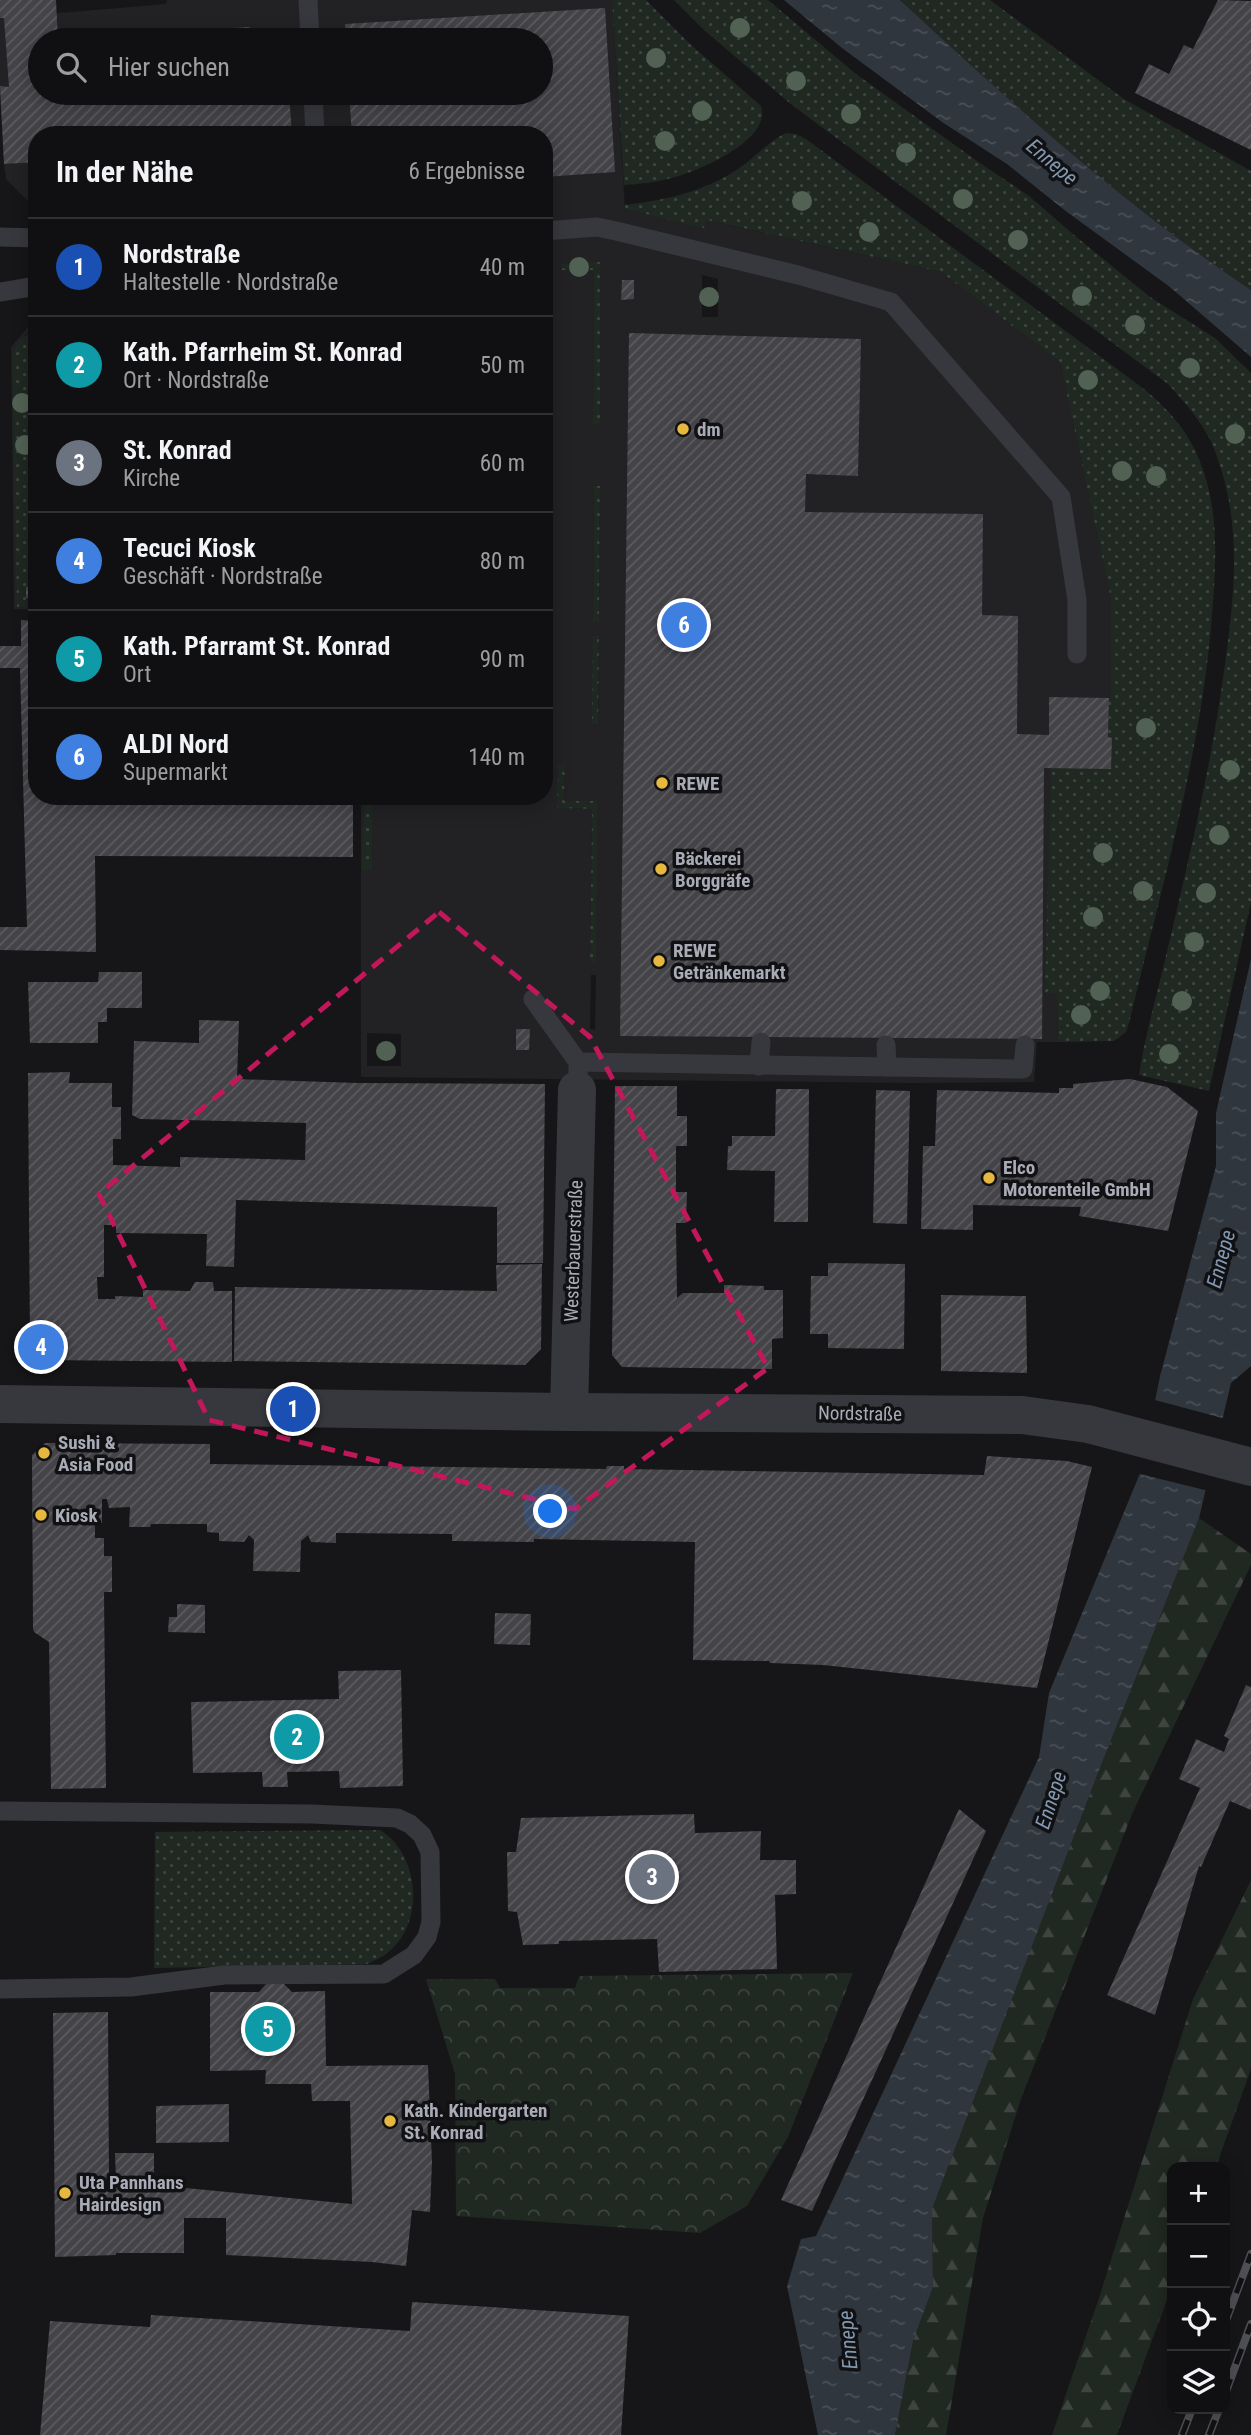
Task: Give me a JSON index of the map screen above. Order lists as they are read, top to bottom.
{
  "streets": {
    "street": ["Westerbauerstraße", "Nordstraße"]
  },
  "crossings": [
    ["Westerbauerstraße", "Nordstraße"]
  ],
  "water": ["Ennepe"],
  "places": [
    "dm",
    "REWE",
    "Bäckerei Borggräfe",
    "REWE Getränkemarkt",
    "Elco Motorenteile GmbH",
    "Sushi & Asia Food",
    "Kiosk",
    "Kath. Kindergarten St. Konrad",
    "Uta Pannhans Hairdesign"
  ],
  "page": {
    "search": "Hier suchen",
    "heading": ["In der Nähe", "6 Ergebnisse"],
    "list": [
      {
        "mark": "1",
        "name": "Nordstraße",
        "note": "Haltestelle · Nordstraße",
        "value": "40 m"
      },
      {
        "mark": "2",
        "name": "Kath. Pfarrheim St. Konrad",
        "note": "Ort · Nordstraße",
        "value": "50 m"
      },
      {
        "mark": "3",
        "name": "St. Konrad",
        "note": "Kirche",
        "value": "60 m"
      },
      {
        "mark": "4",
        "name": "Tecuci Kiosk",
        "note": "Geschäft · Nordstraße",
        "value": "80 m"
      },
      {
        "mark": "5",
        "name": "Kath. Pfarramt St. Konrad",
        "note": "Ort",
        "value": "90 m"
      },
      {
        "mark": "6",
        "name": "ALDI Nord",
        "note": "Supermarkt",
        "value": "140 m"
      }
    ],
    "pins": [
      "6",
      "4",
      "1",
      "2",
      "3",
      "5"
    ],
    "map_buttons": ["+", "−"]
  }
}
